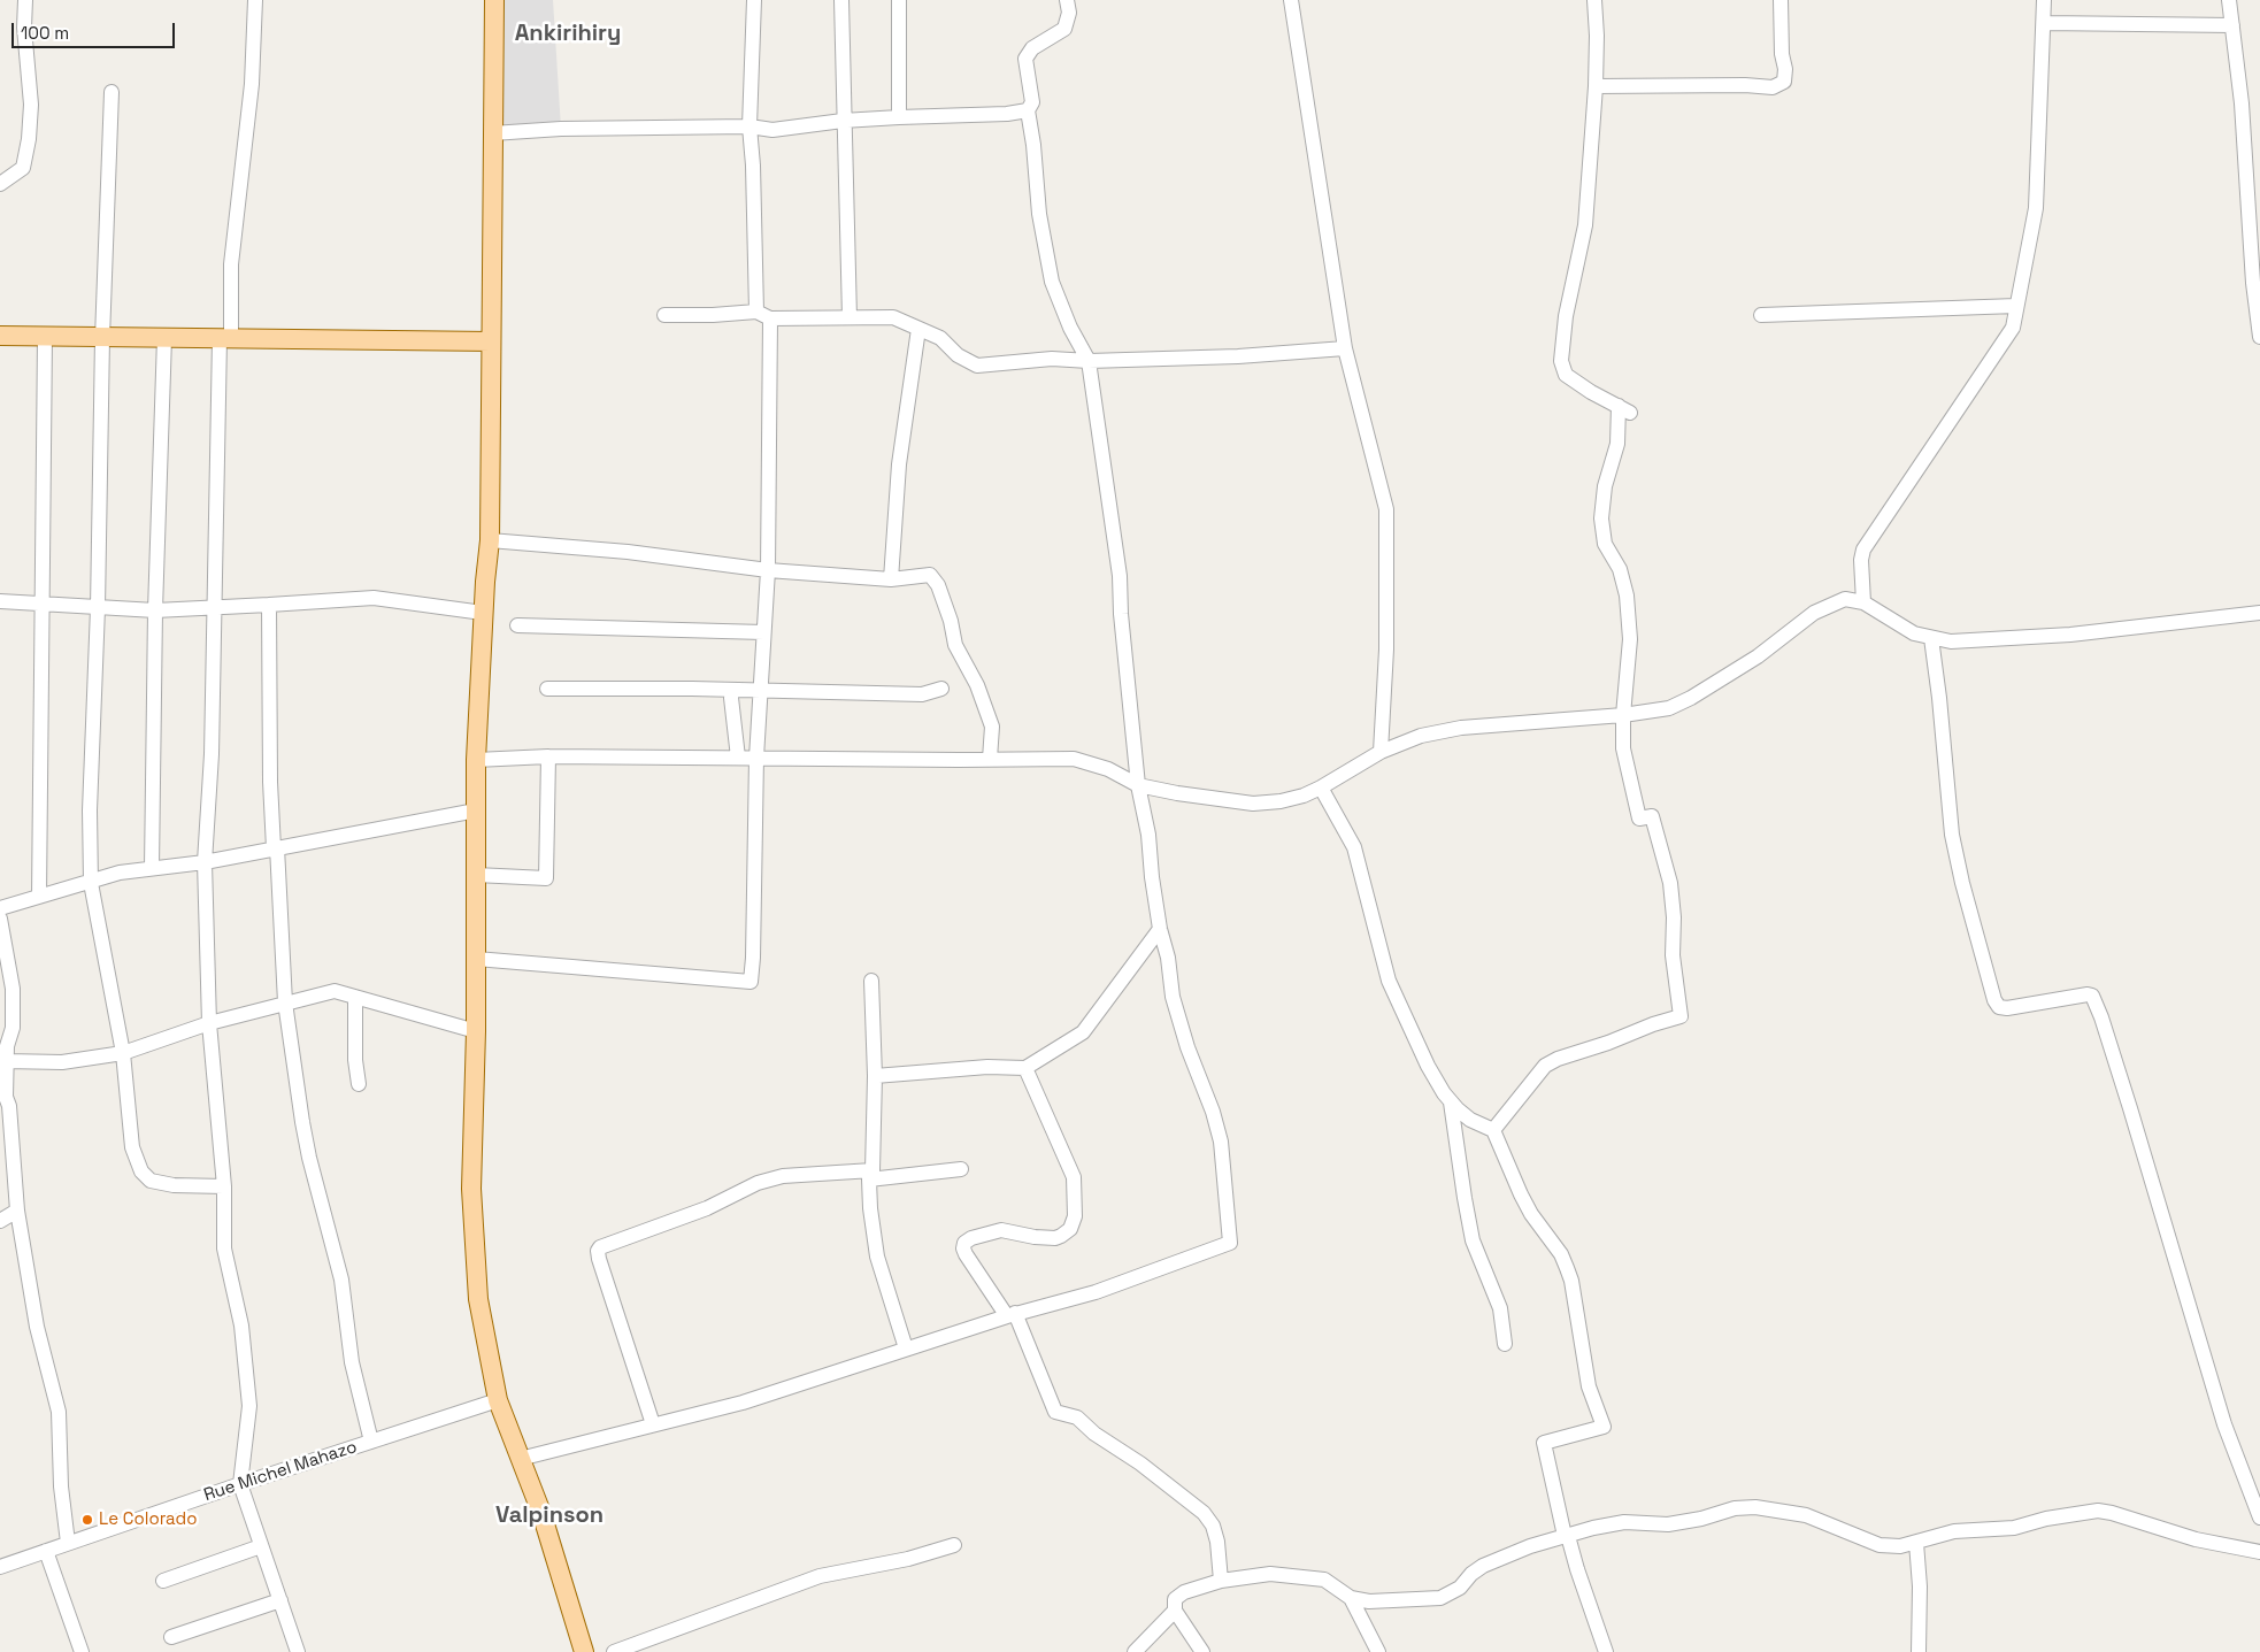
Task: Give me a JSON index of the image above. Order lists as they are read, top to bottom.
{
  "streets": {
    "street": ["Rue Michel Mahazo"]
  },
  "districts": ["Ankirihiry", "Valpinson"],
  "places": ["Le Colorado"],
  "scale_bar": "100 m"
}
